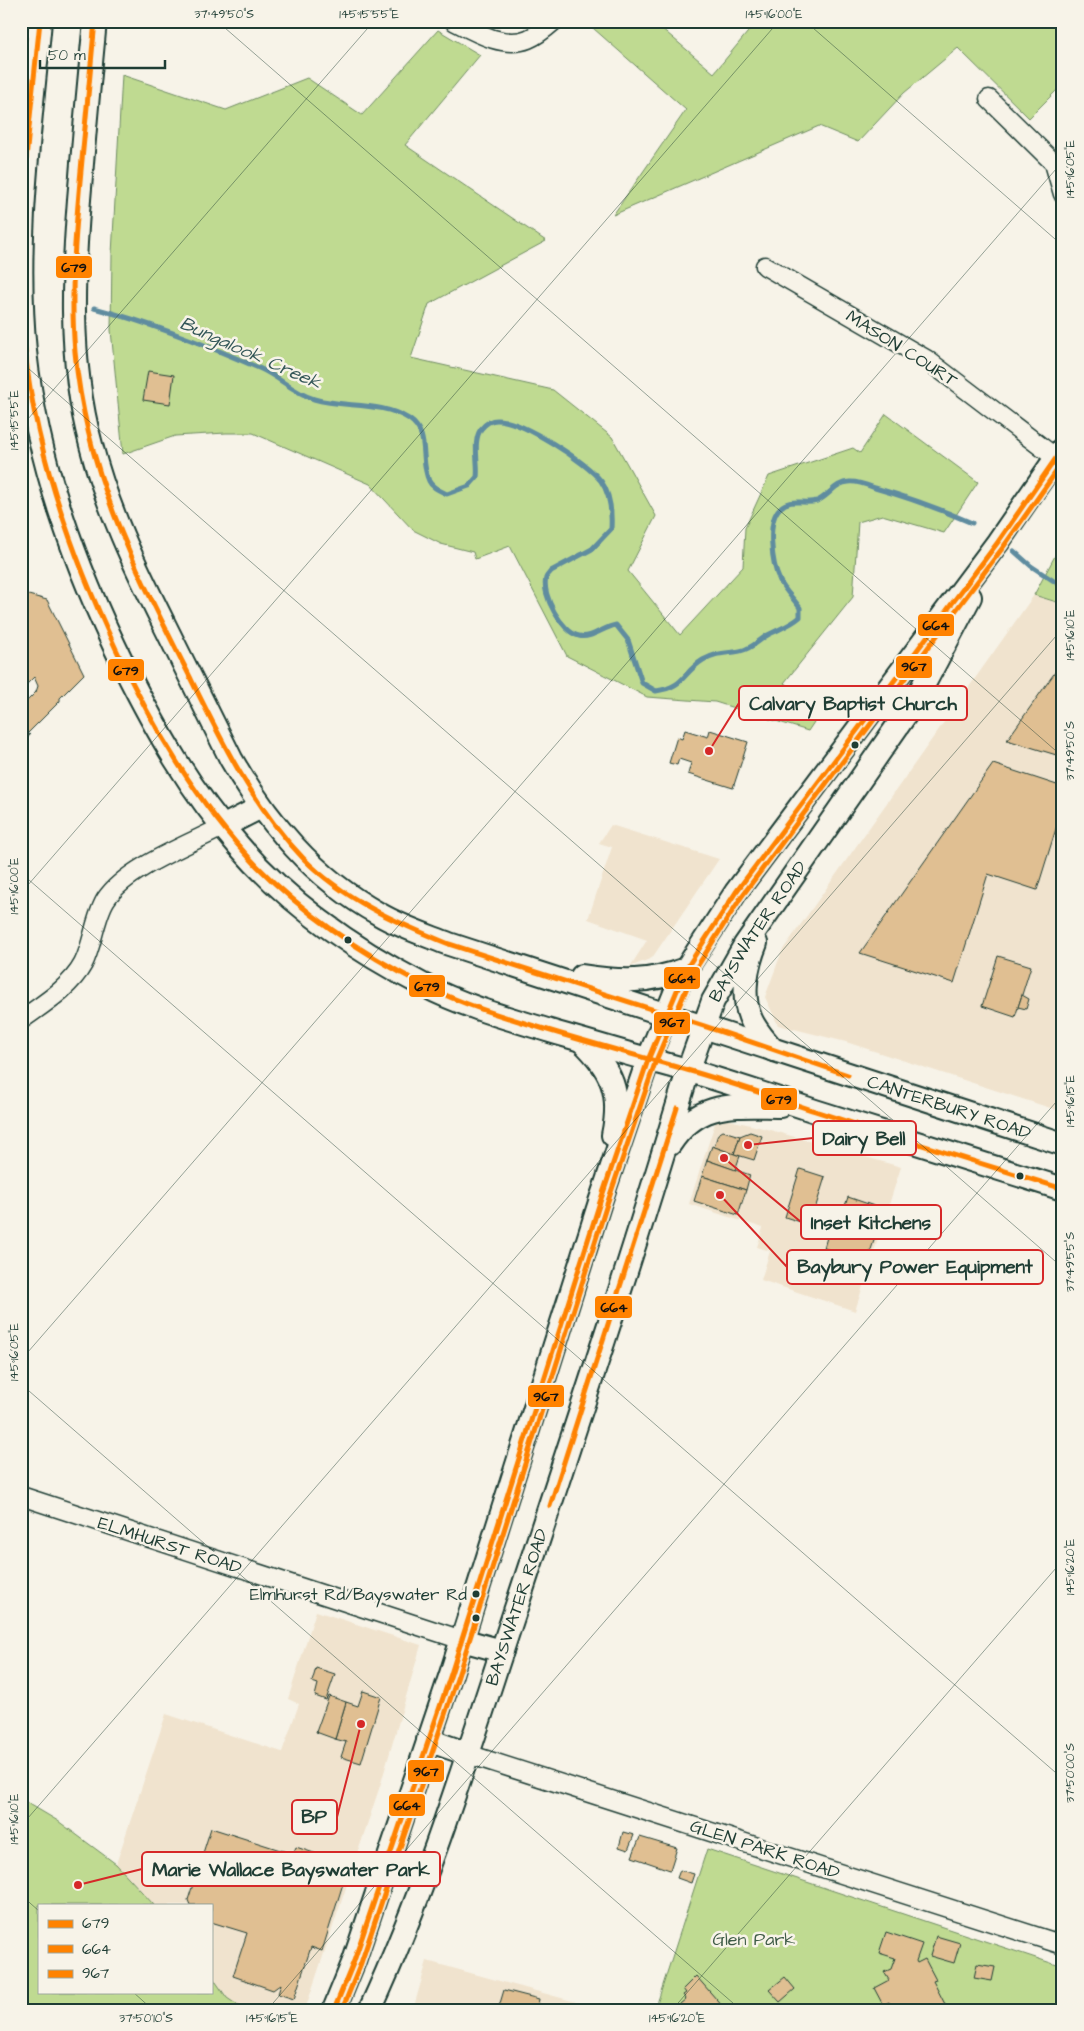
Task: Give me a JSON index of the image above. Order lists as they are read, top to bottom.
{
  "streets": {
    "main road": ["BAYSWATER ROAD", "CANTERBURY ROAD"],
    "street": ["MASON COURT", "ELMHURST ROAD", "GLEN PARK ROAD"]
  },
  "crossings": [
    ["MASON COURT", "BAYSWATER ROAD"],
    ["BAYSWATER ROAD", "CANTERBURY ROAD"],
    ["BAYSWATER ROAD", "ELMHURST ROAD"],
    ["BAYSWATER ROAD", "GLEN PARK ROAD"]
  ],
  "water": ["Bungalook Creek"],
  "parks": ["Glen Park"],
  "places": [
    "Calvary Baptist Church",
    "Dairy Bell",
    "Inset Kitchens",
    "Baybury Power Equipment",
    "Elmhurst Rd/Bayswater Rd",
    "BP",
    "Marie Wallace Bayswater Park"
  ],
  "lines": ["transit line 679", "transit line 664", "transit line 967"],
  "legend": ["679", "664", "967"],
  "scale_bar": "50 m",
  "coordinates": [
    "37°49'50\"S",
    "145°15'55\"E",
    "145°16'00\"E",
    "145°16'05\"E",
    "145°16'10\"E",
    "145°16'15\"E",
    "37°49'55\"S",
    "145°16'20\"E",
    "37°50'00\"S",
    "37°50'10\"S"
  ]
}
